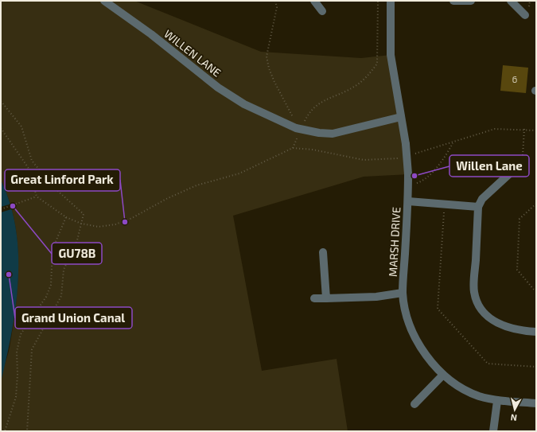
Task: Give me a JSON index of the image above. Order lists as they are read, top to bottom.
{
  "streets": {
    "street": ["WILLEN LANE", "MARSH DRIVE"]
  },
  "crossings": [
    ["WILLEN LANE", "MARSH DRIVE"]
  ],
  "places": [
    "Willen Lane",
    "GU78B",
    "Great Linford Park",
    "Grand Union Canal"
  ],
  "house_numbers": ["6"],
  "north": "bottom"
}
